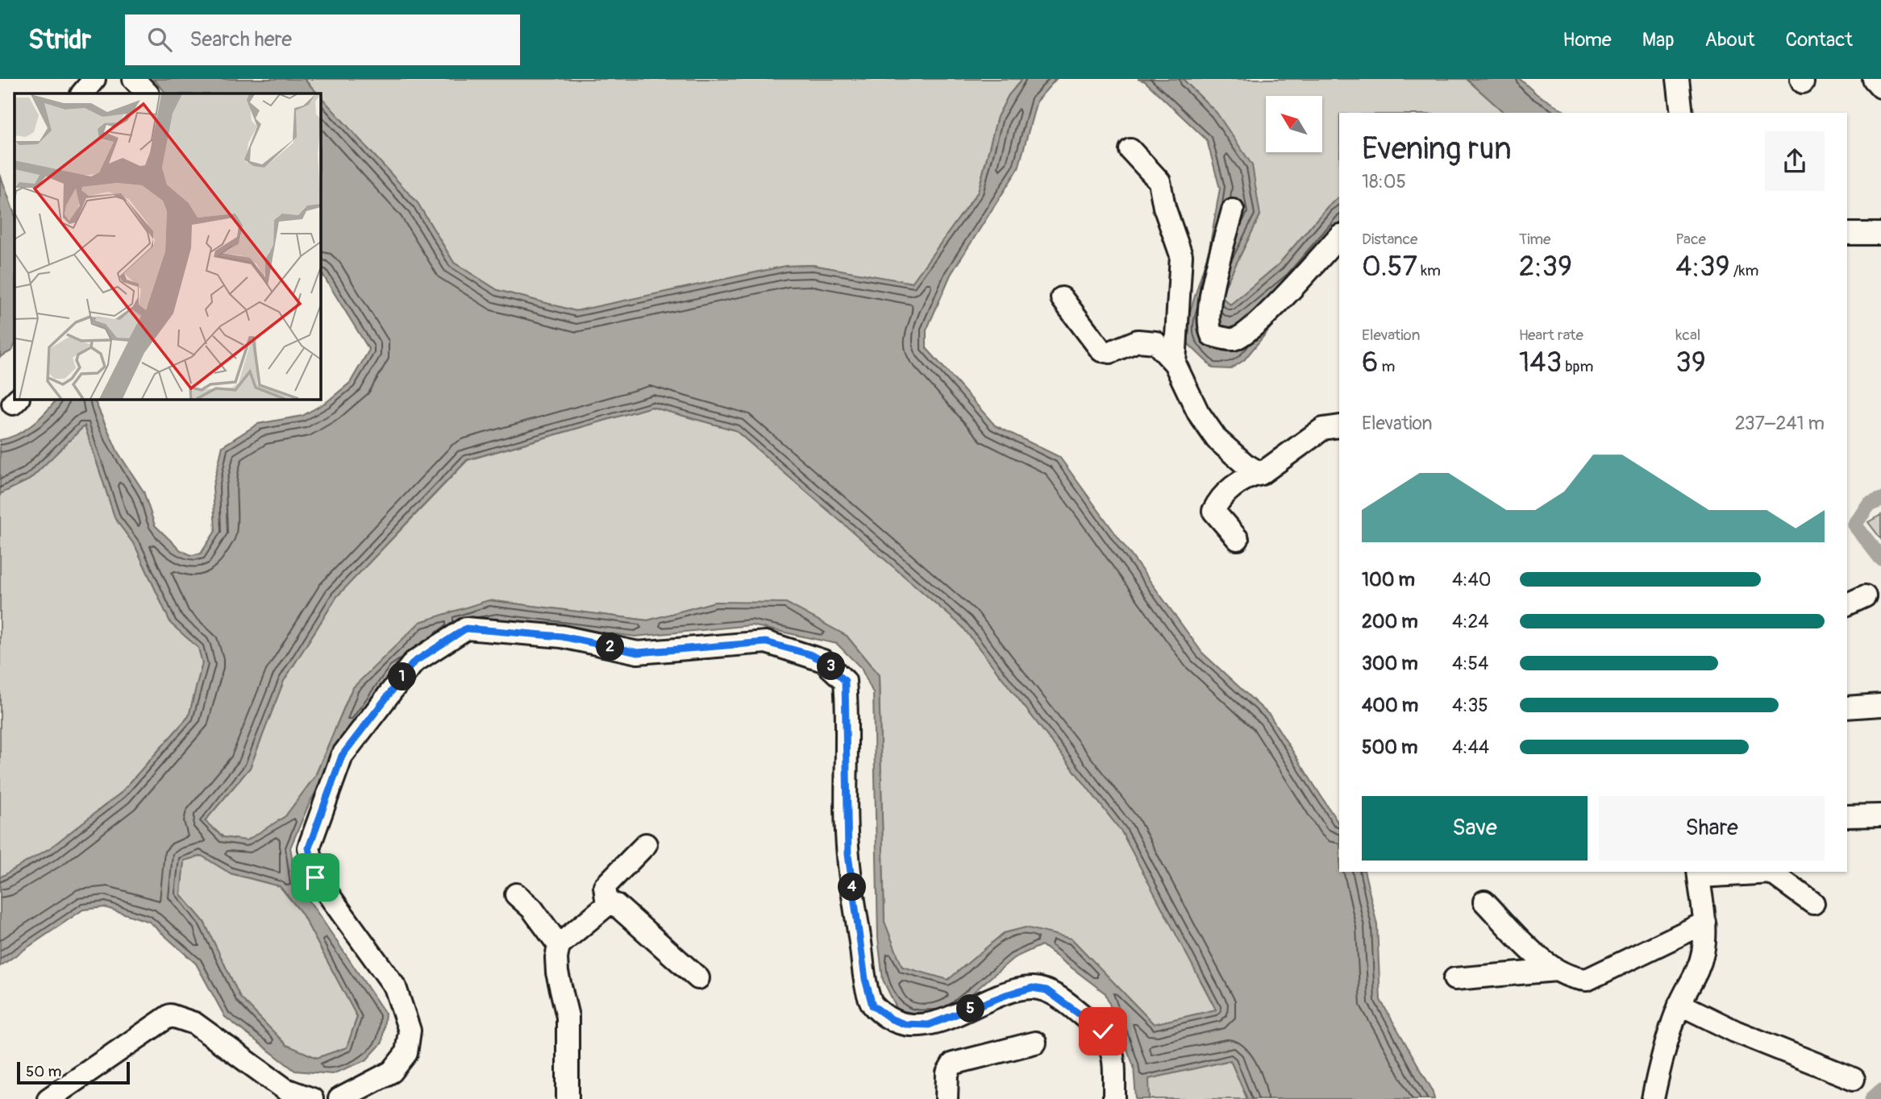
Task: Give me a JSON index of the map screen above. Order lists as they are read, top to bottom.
{
  "scale_bar": "50 m",
  "north": "top left",
  "page": {
    "header": "Stridr",
    "search": "Search here",
    "nav": [
      "Home",
      "Map",
      "About",
      "Contact"
    ],
    "heading": ["Evening run", "18:05"],
    "stats": [
      ["Distance", "0.57 km"],
      ["Time", "2:39"],
      ["Pace", "4:39 /km"],
      ["Elevation", "6 m"],
      ["Heart rate", "143 bpm"],
      ["kcal", "39"]
    ],
    "chart": ["Elevation", "237–241 m"],
    "list": [
      {
        "name": "100 m",
        "note": "4:40"
      },
      {
        "name": "200 m",
        "note": "4:24"
      },
      {
        "name": "300 m",
        "note": "4:54"
      },
      {
        "name": "400 m",
        "note": "4:35"
      },
      {
        "name": "500 m",
        "note": "4:44"
      }
    ],
    "pins": [
      "2",
      "3",
      "1",
      "4",
      "5"
    ],
    "buttons": ["Save", "Share"],
    "scale": "50 m"
  }
}
